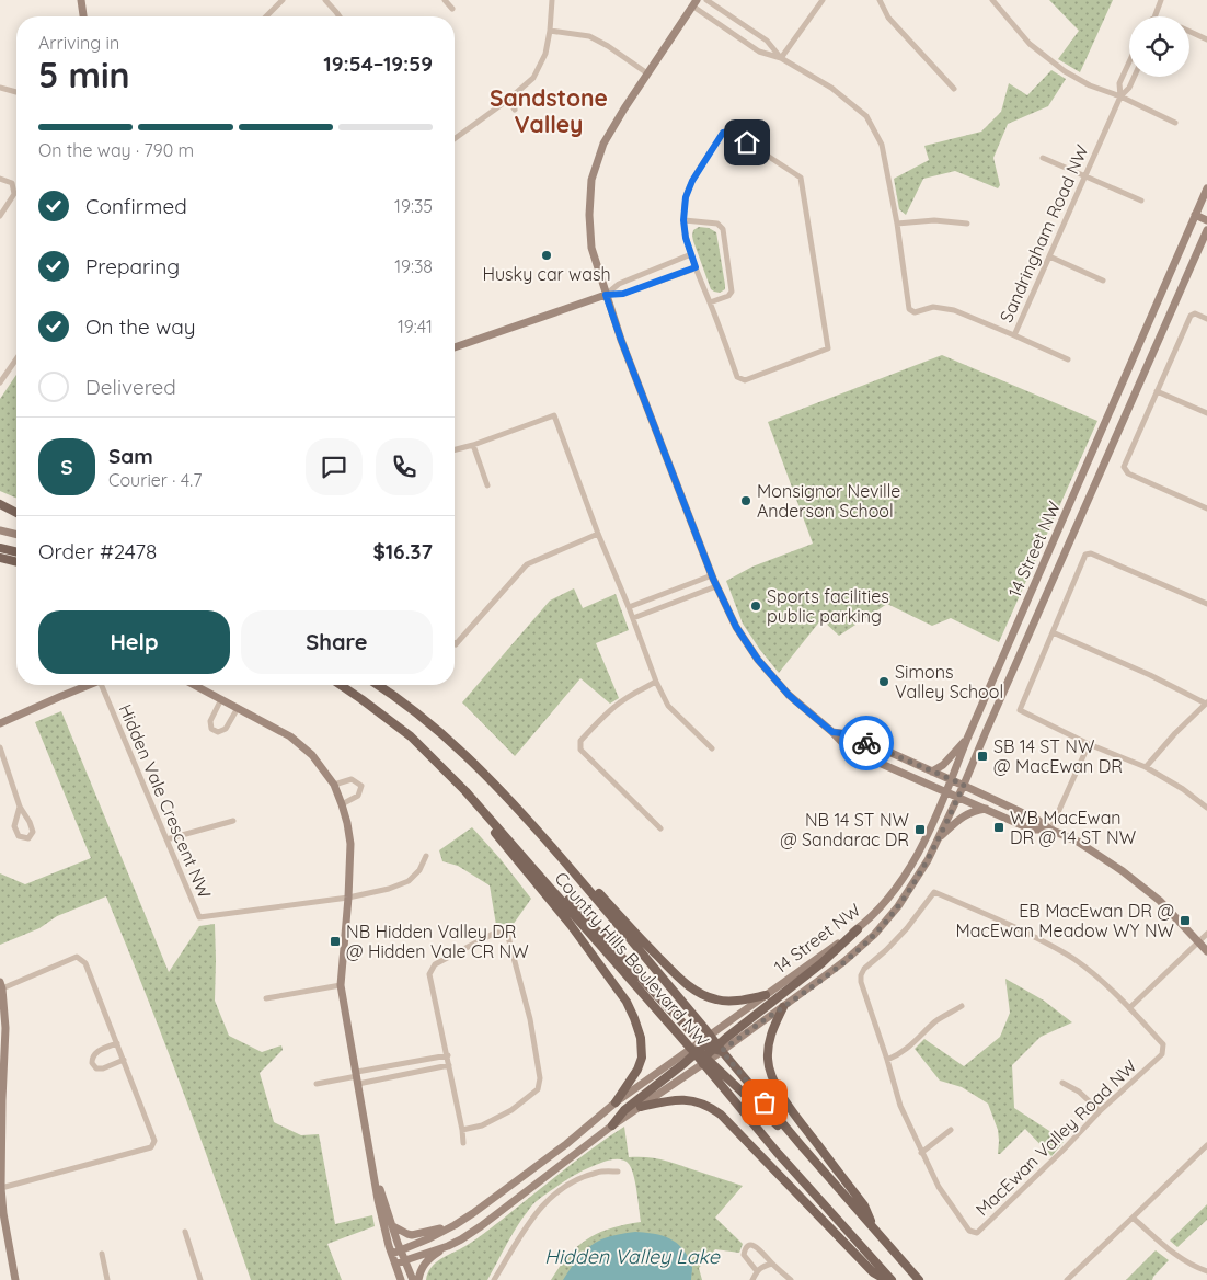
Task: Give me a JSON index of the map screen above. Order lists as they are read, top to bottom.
{
  "streets": {
    "main road": ["Country Hills Boulevard NW"],
    "street": [
      "Sandringham Road NW",
      "14 Street NW",
      "Hidden Vale Crescent NW",
      "MacEwan Valley Road NW"
    ]
  },
  "crossings": [
    ["14 Street NW", "Country Hills Boulevard NW"]
  ],
  "districts": ["Sandstone Valley"],
  "water": ["Hidden Valley Lake"],
  "places": {
    "other": [
      "Husky car wash",
      "Monsignor Neville Anderson School",
      "Sports facilities public parking",
      "Simons Valley School"
    ],
    "transit": [
      "SB 14 ST NW @ MacEwan DR",
      "WB MacEwan DR @ 14 ST NW",
      "NB 14 ST NW @ Sandarac DR",
      "EB MacEwan DR @ MacEwan Meadow WY NW",
      "NB Hidden Valley DR @ Hidden Vale CR NW"
    ]
  },
  "page": {
    "heading": ["5 min", "Arriving in", "19:54–19:59"],
    "panel": [
      "Sam",
      "Courier · 4.7",
      "Order #2478",
      "$16.37"
    ],
    "bar": "On the way · 790 m",
    "list": [
      ["Confirmed", "19:35"],
      ["Preparing", "19:38"],
      ["On the way", "19:41"],
      "Delivered"
    ],
    "round": "S",
    "buttons": ["Help", "Share"]
  }
}
